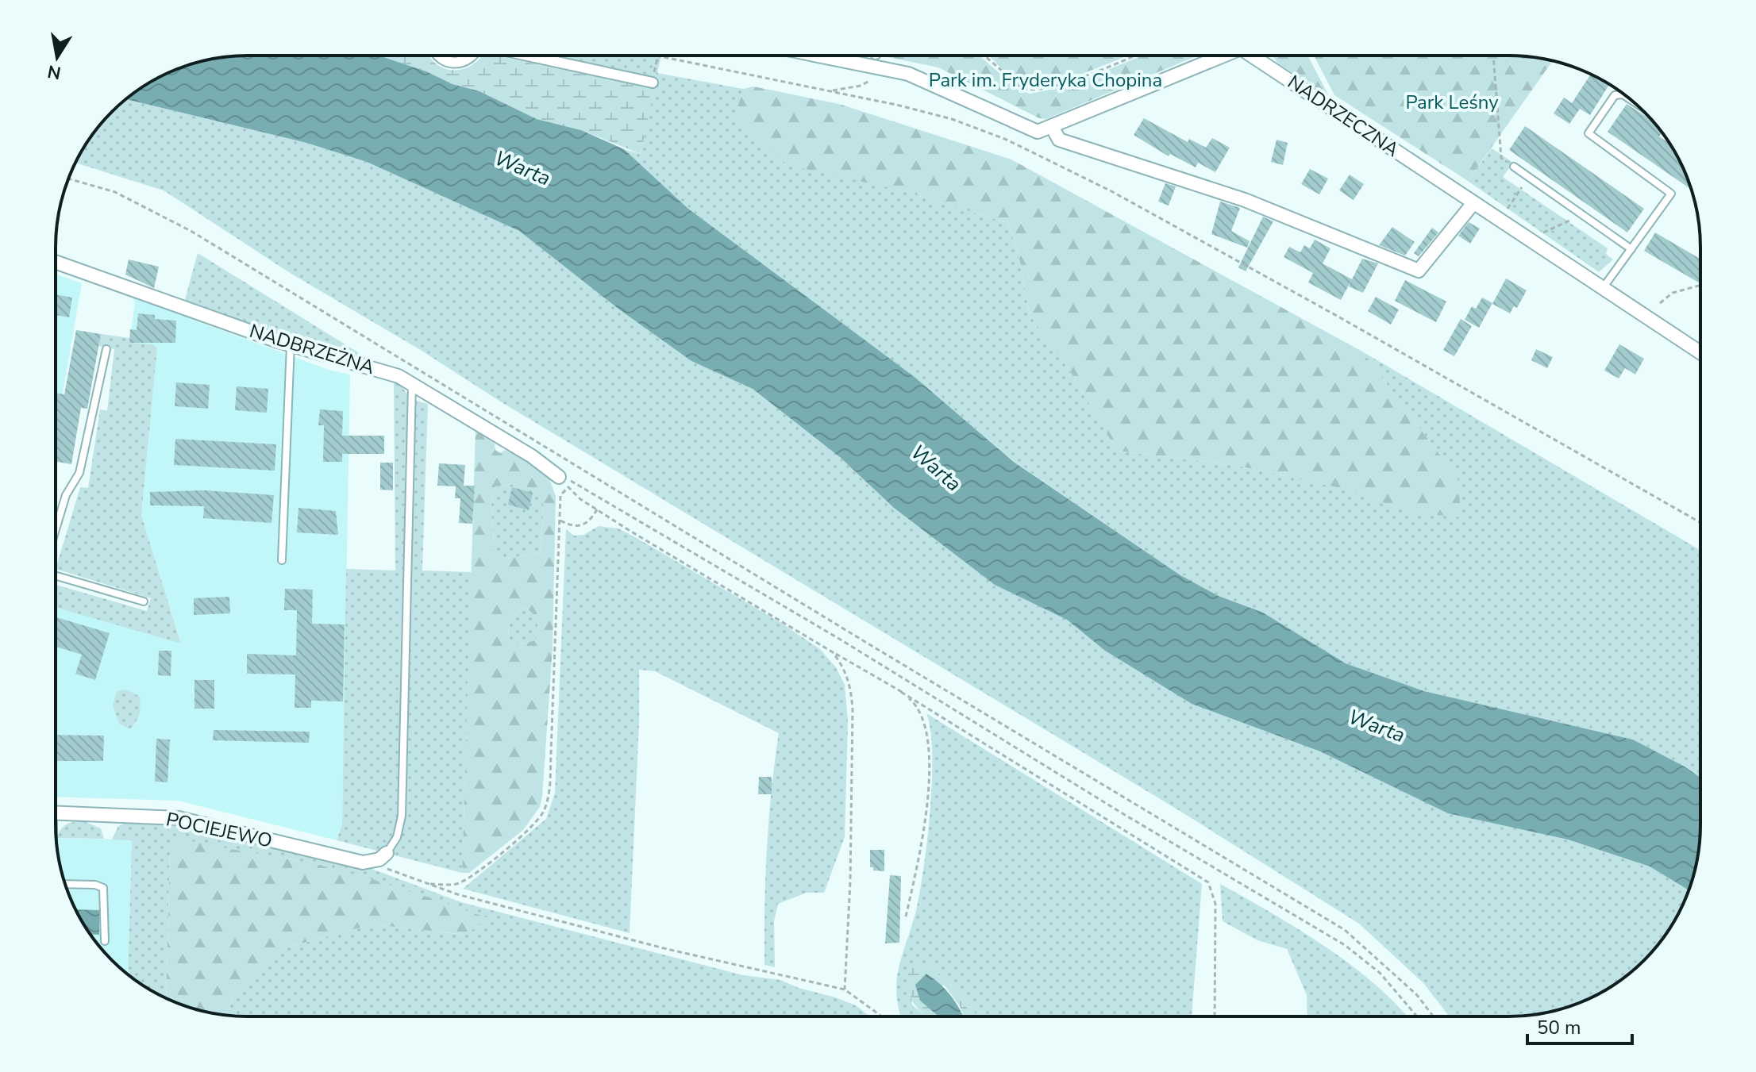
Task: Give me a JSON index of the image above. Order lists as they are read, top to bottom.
{
  "streets": {
    "street": ["NADRZECZNA", "NADBRZEŻNA", "POCIEJEWO"]
  },
  "water": ["Warta"],
  "parks": ["Park im. Fryderyka Chopina", "Park Leśny"],
  "scale_bar": "50 m",
  "north": "bottom"
}
